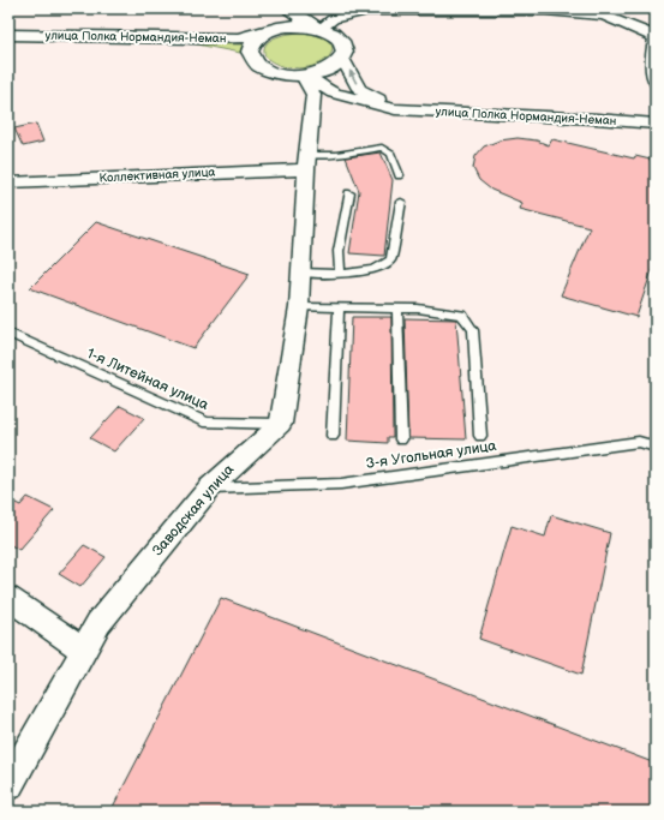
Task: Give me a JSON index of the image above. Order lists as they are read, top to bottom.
{
  "streets": {
    "main road": ["улица Полка Нормандия-Неман"],
    "street": ["Коллективная улица", "Заводская улица"],
    "lane": ["1-я Литейная улица", "3-я Угольная улица"]
  },
  "crossings": [
    ["1-я Литейная улица", "Заводская улица"],
    ["3-я Угольная улица", "Заводская улица"]
  ]
}
